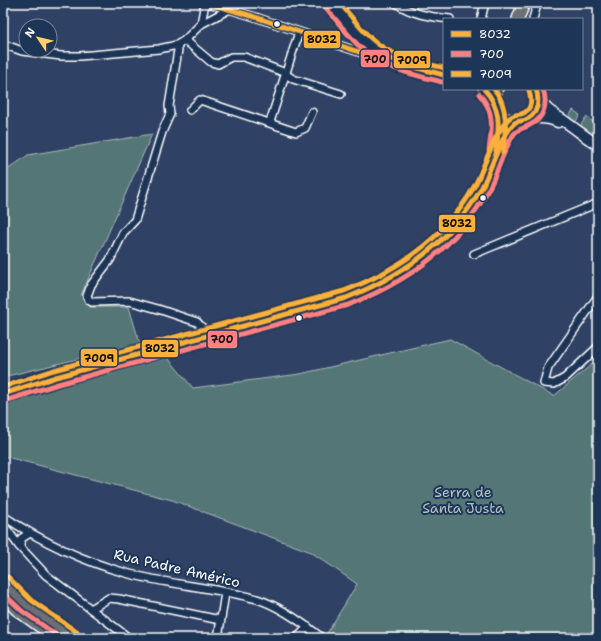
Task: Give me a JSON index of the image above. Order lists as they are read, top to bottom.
{
  "streets": {
    "street": ["Rua Padre Américo"]
  },
  "parks": ["Serra de Santa Justa"],
  "lines": ["transit line 8032", "transit line 7009", "transit line 700"],
  "legend": ["8032", "700", "7009"],
  "north": "top left"
}
